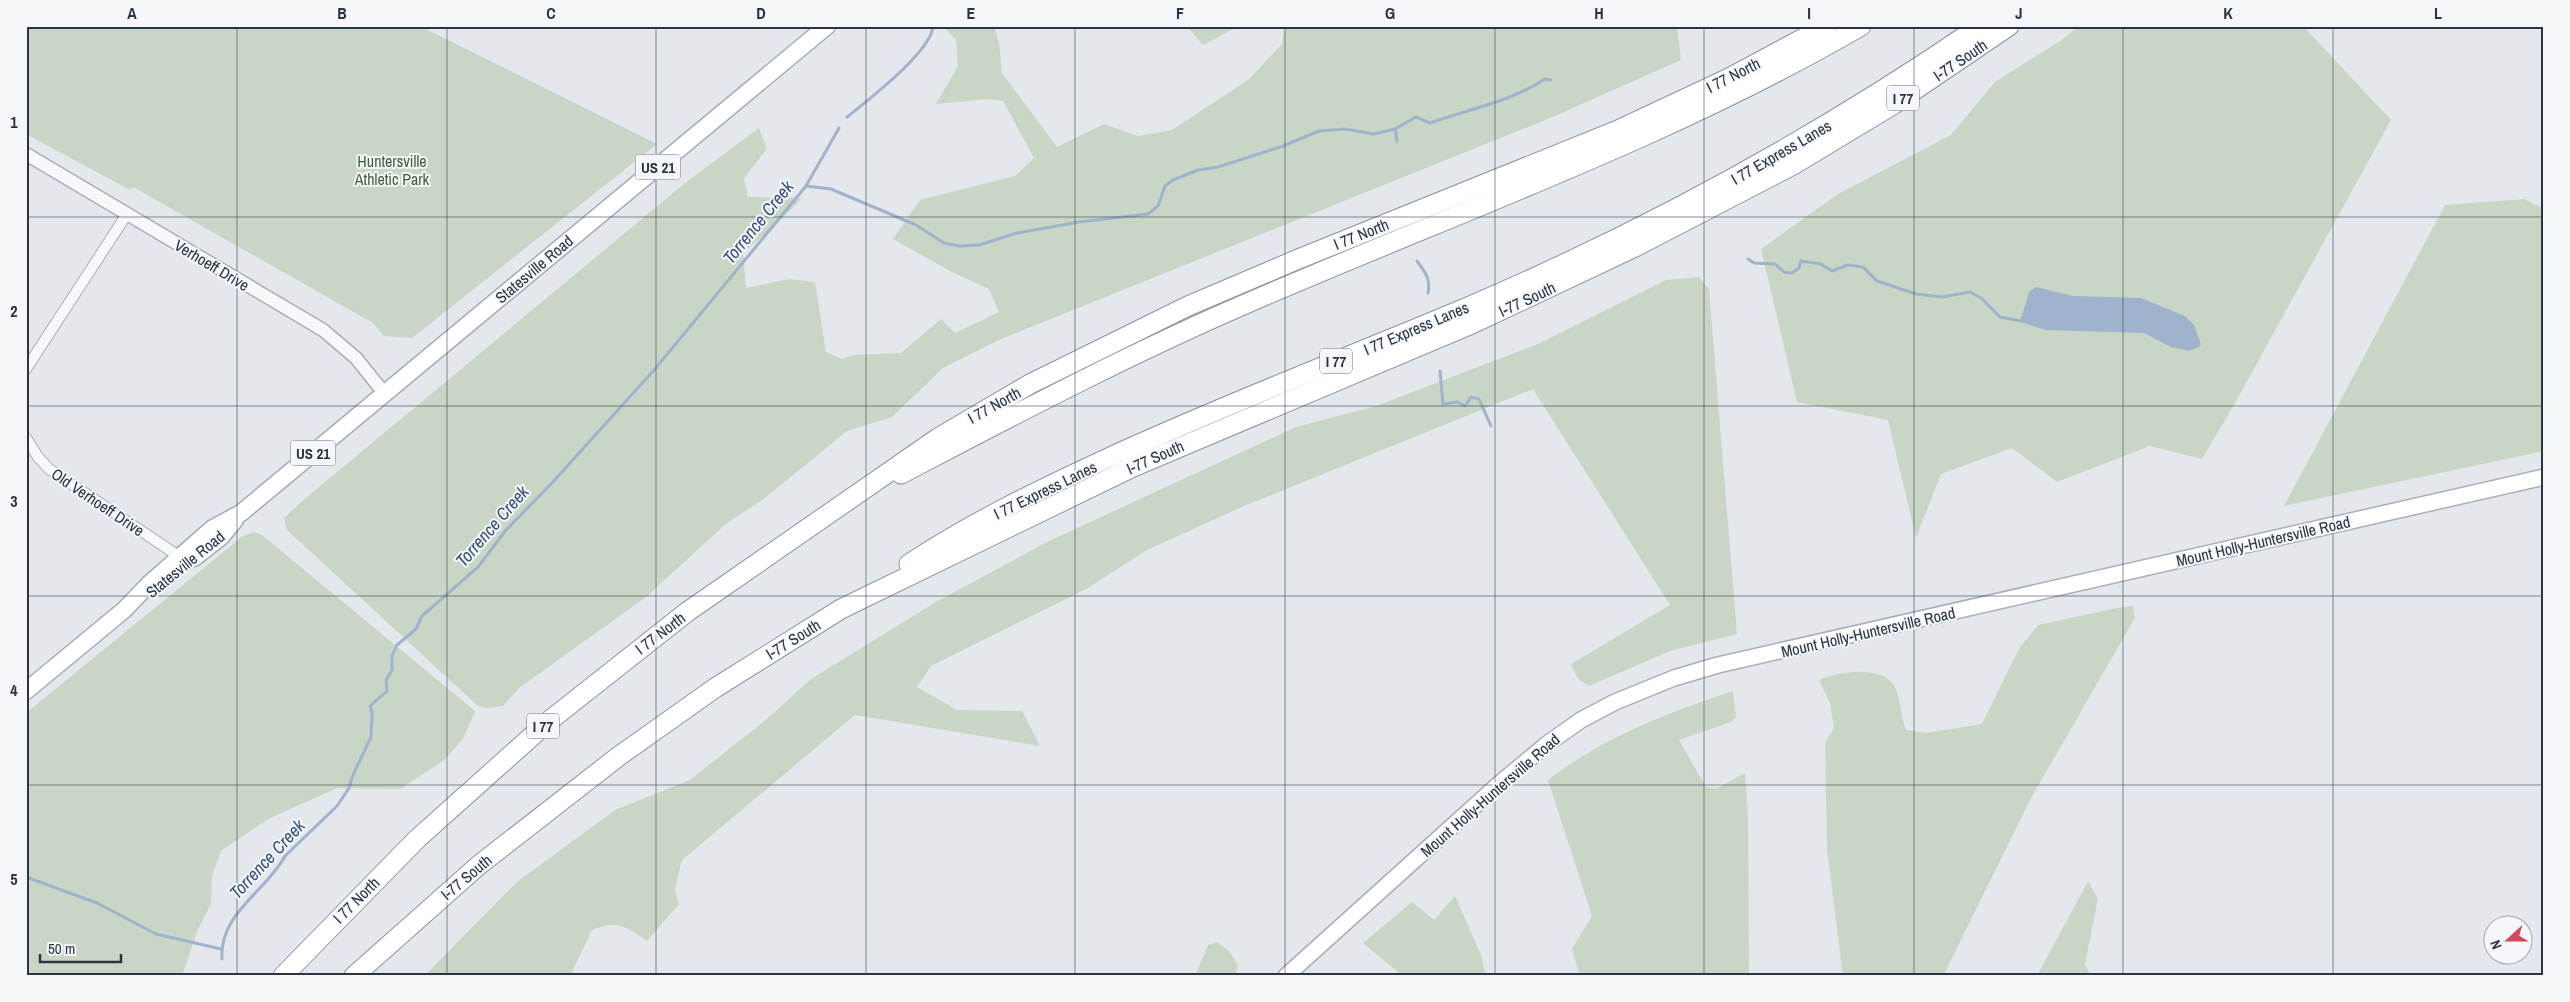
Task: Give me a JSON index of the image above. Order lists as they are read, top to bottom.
{
  "streets": {
    "highway": [
      "I-77 South",
      "I 77 North",
      "I 77",
      "I 77 Express Lanes"
    ],
    "main road": ["US 21", "Statesville Road", "Mount Holly-Huntersville Road"],
    "street": ["Verhoeff Drive", "Old Verhoeff Drive"]
  },
  "crossings": [
    ["I-77 South", "I 77 Express Lanes"],
    ["I 77 North", "I 77"],
    ["Verhoeff Drive", "Statesville Road"],
    ["Statesville Road", "Old Verhoeff Drive"]
  ],
  "water": ["Torrence Creek"],
  "parks": ["Huntersville Athletic Park"],
  "scale_bar": "50 m",
  "north": "left",
  "grid": {
    "columns": [
      "A",
      "B",
      "C",
      "D",
      "E",
      "F",
      "G",
      "H",
      "I",
      "J",
      "K",
      "L"
    ],
    "rows": [
      "1",
      "2",
      "3",
      "4",
      "5"
    ]
  }
}
